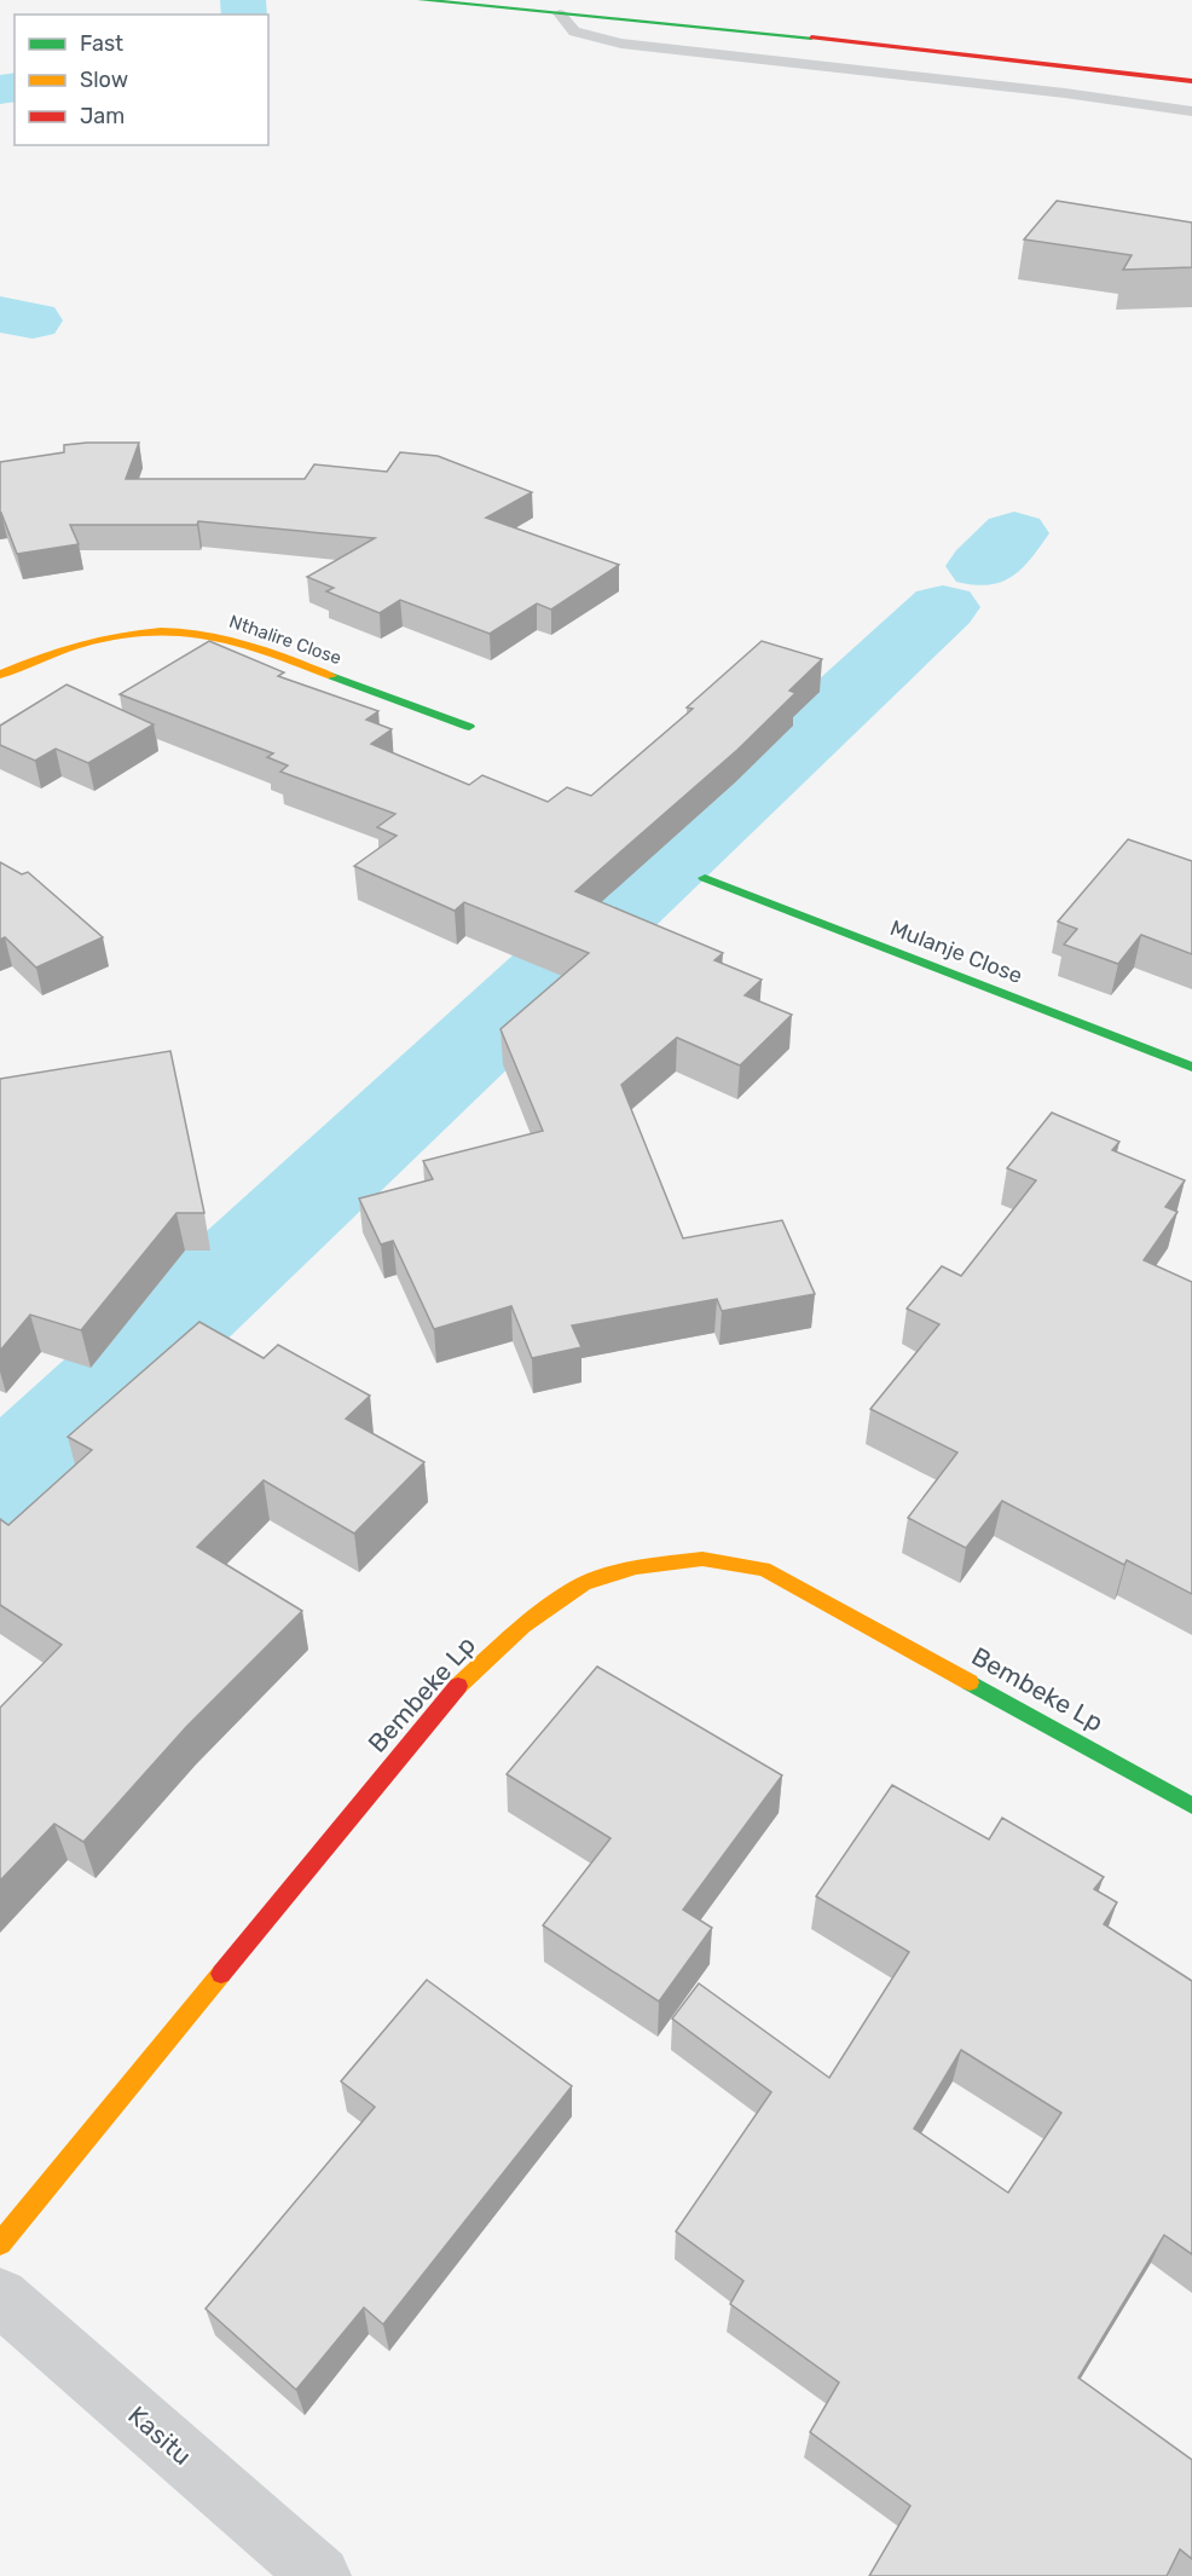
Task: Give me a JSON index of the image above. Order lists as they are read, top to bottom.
{
  "streets": {
    "street": [
      "Nthalire Close",
      "Mulanje Close",
      "Bembeke Lp",
      "Kasitu"
    ]
  },
  "legend": ["Fast", "Slow", "Jam"]
}
